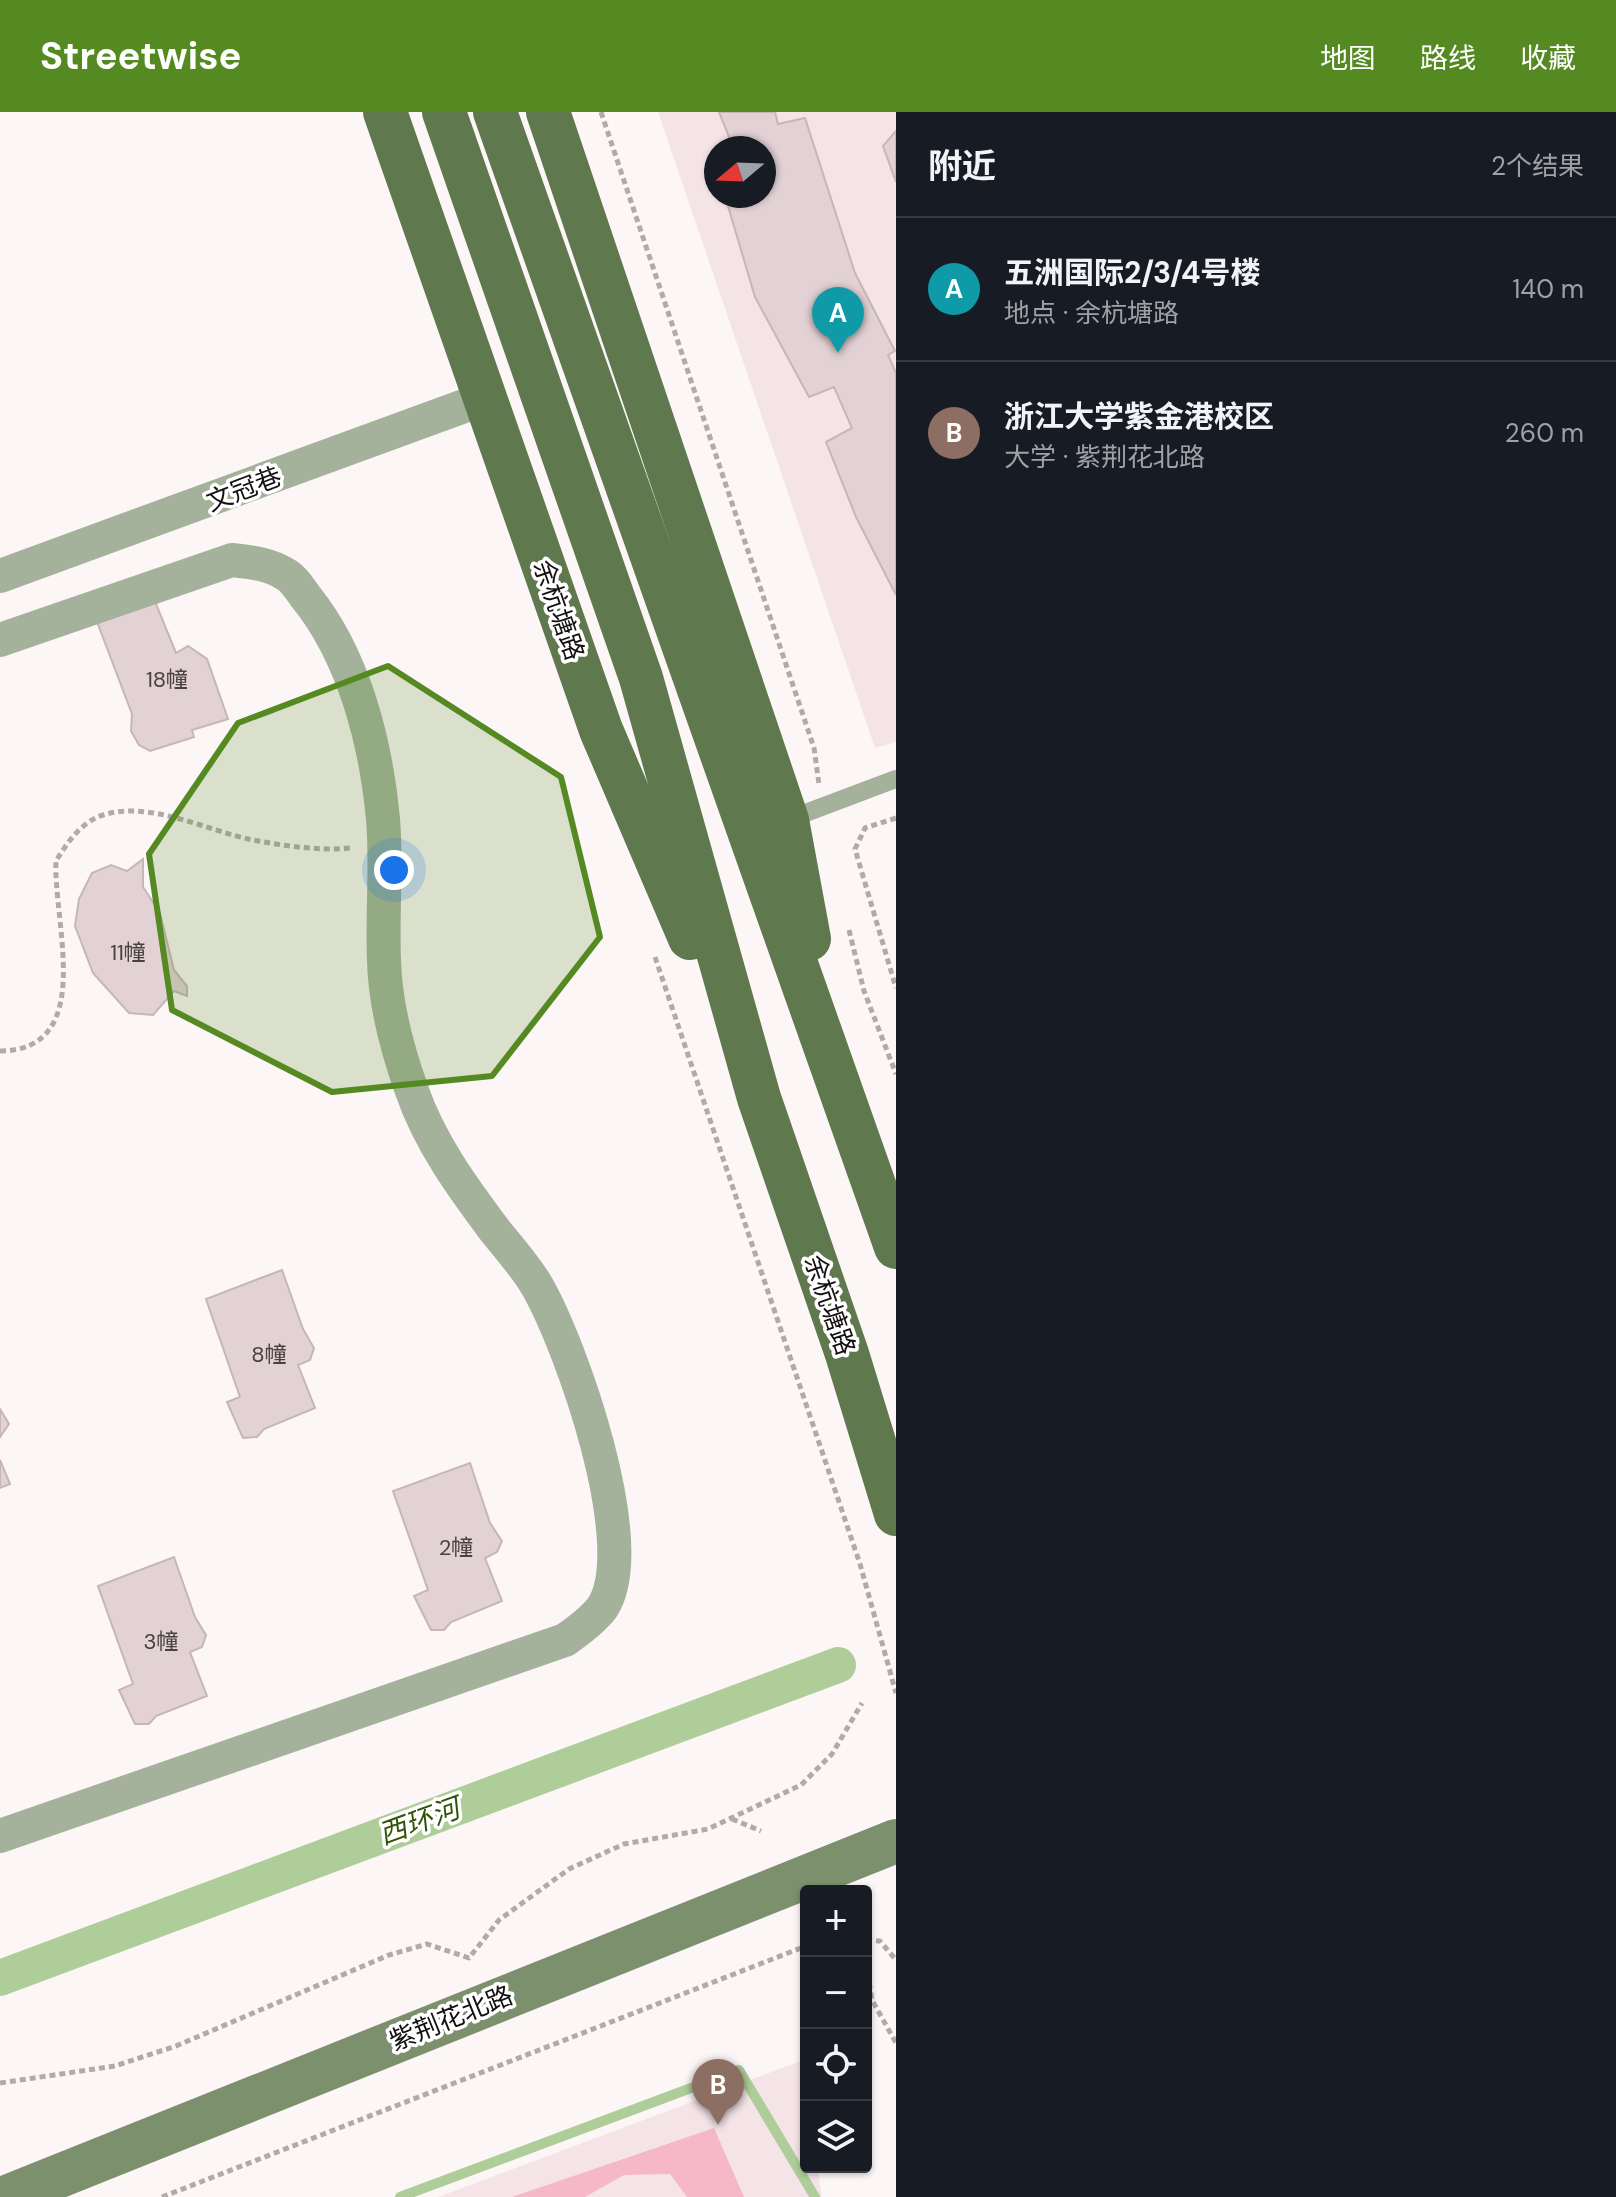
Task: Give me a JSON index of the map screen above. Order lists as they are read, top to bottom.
{
  "streets": {
    "main road": ["余杭塘路", "紫荆花北路"],
    "street": ["文冠巷"]
  },
  "crossings": [
    ["文冠巷", "余杭塘路"]
  ],
  "water": ["西环河"],
  "house_numbers": [
    "18幢",
    "11幢",
    "8幢",
    "2幢",
    "3幢"
  ],
  "north": "left",
  "page": {
    "header": "Streetwise",
    "nav": ["地图", "路线", "收藏"],
    "heading": ["附近", "2个结果"],
    "list": [
      {
        "mark": "A",
        "name": "五洲国际2/3/4号楼",
        "note": "地点 · 余杭塘路",
        "value": "140 m"
      },
      {
        "mark": "B",
        "name": "浙江大学紫金港校区",
        "note": "大学 · 紫荆花北路",
        "value": "260 m"
      }
    ],
    "pins": ["A", "B"],
    "map_buttons": ["+", "−"]
  }
}
